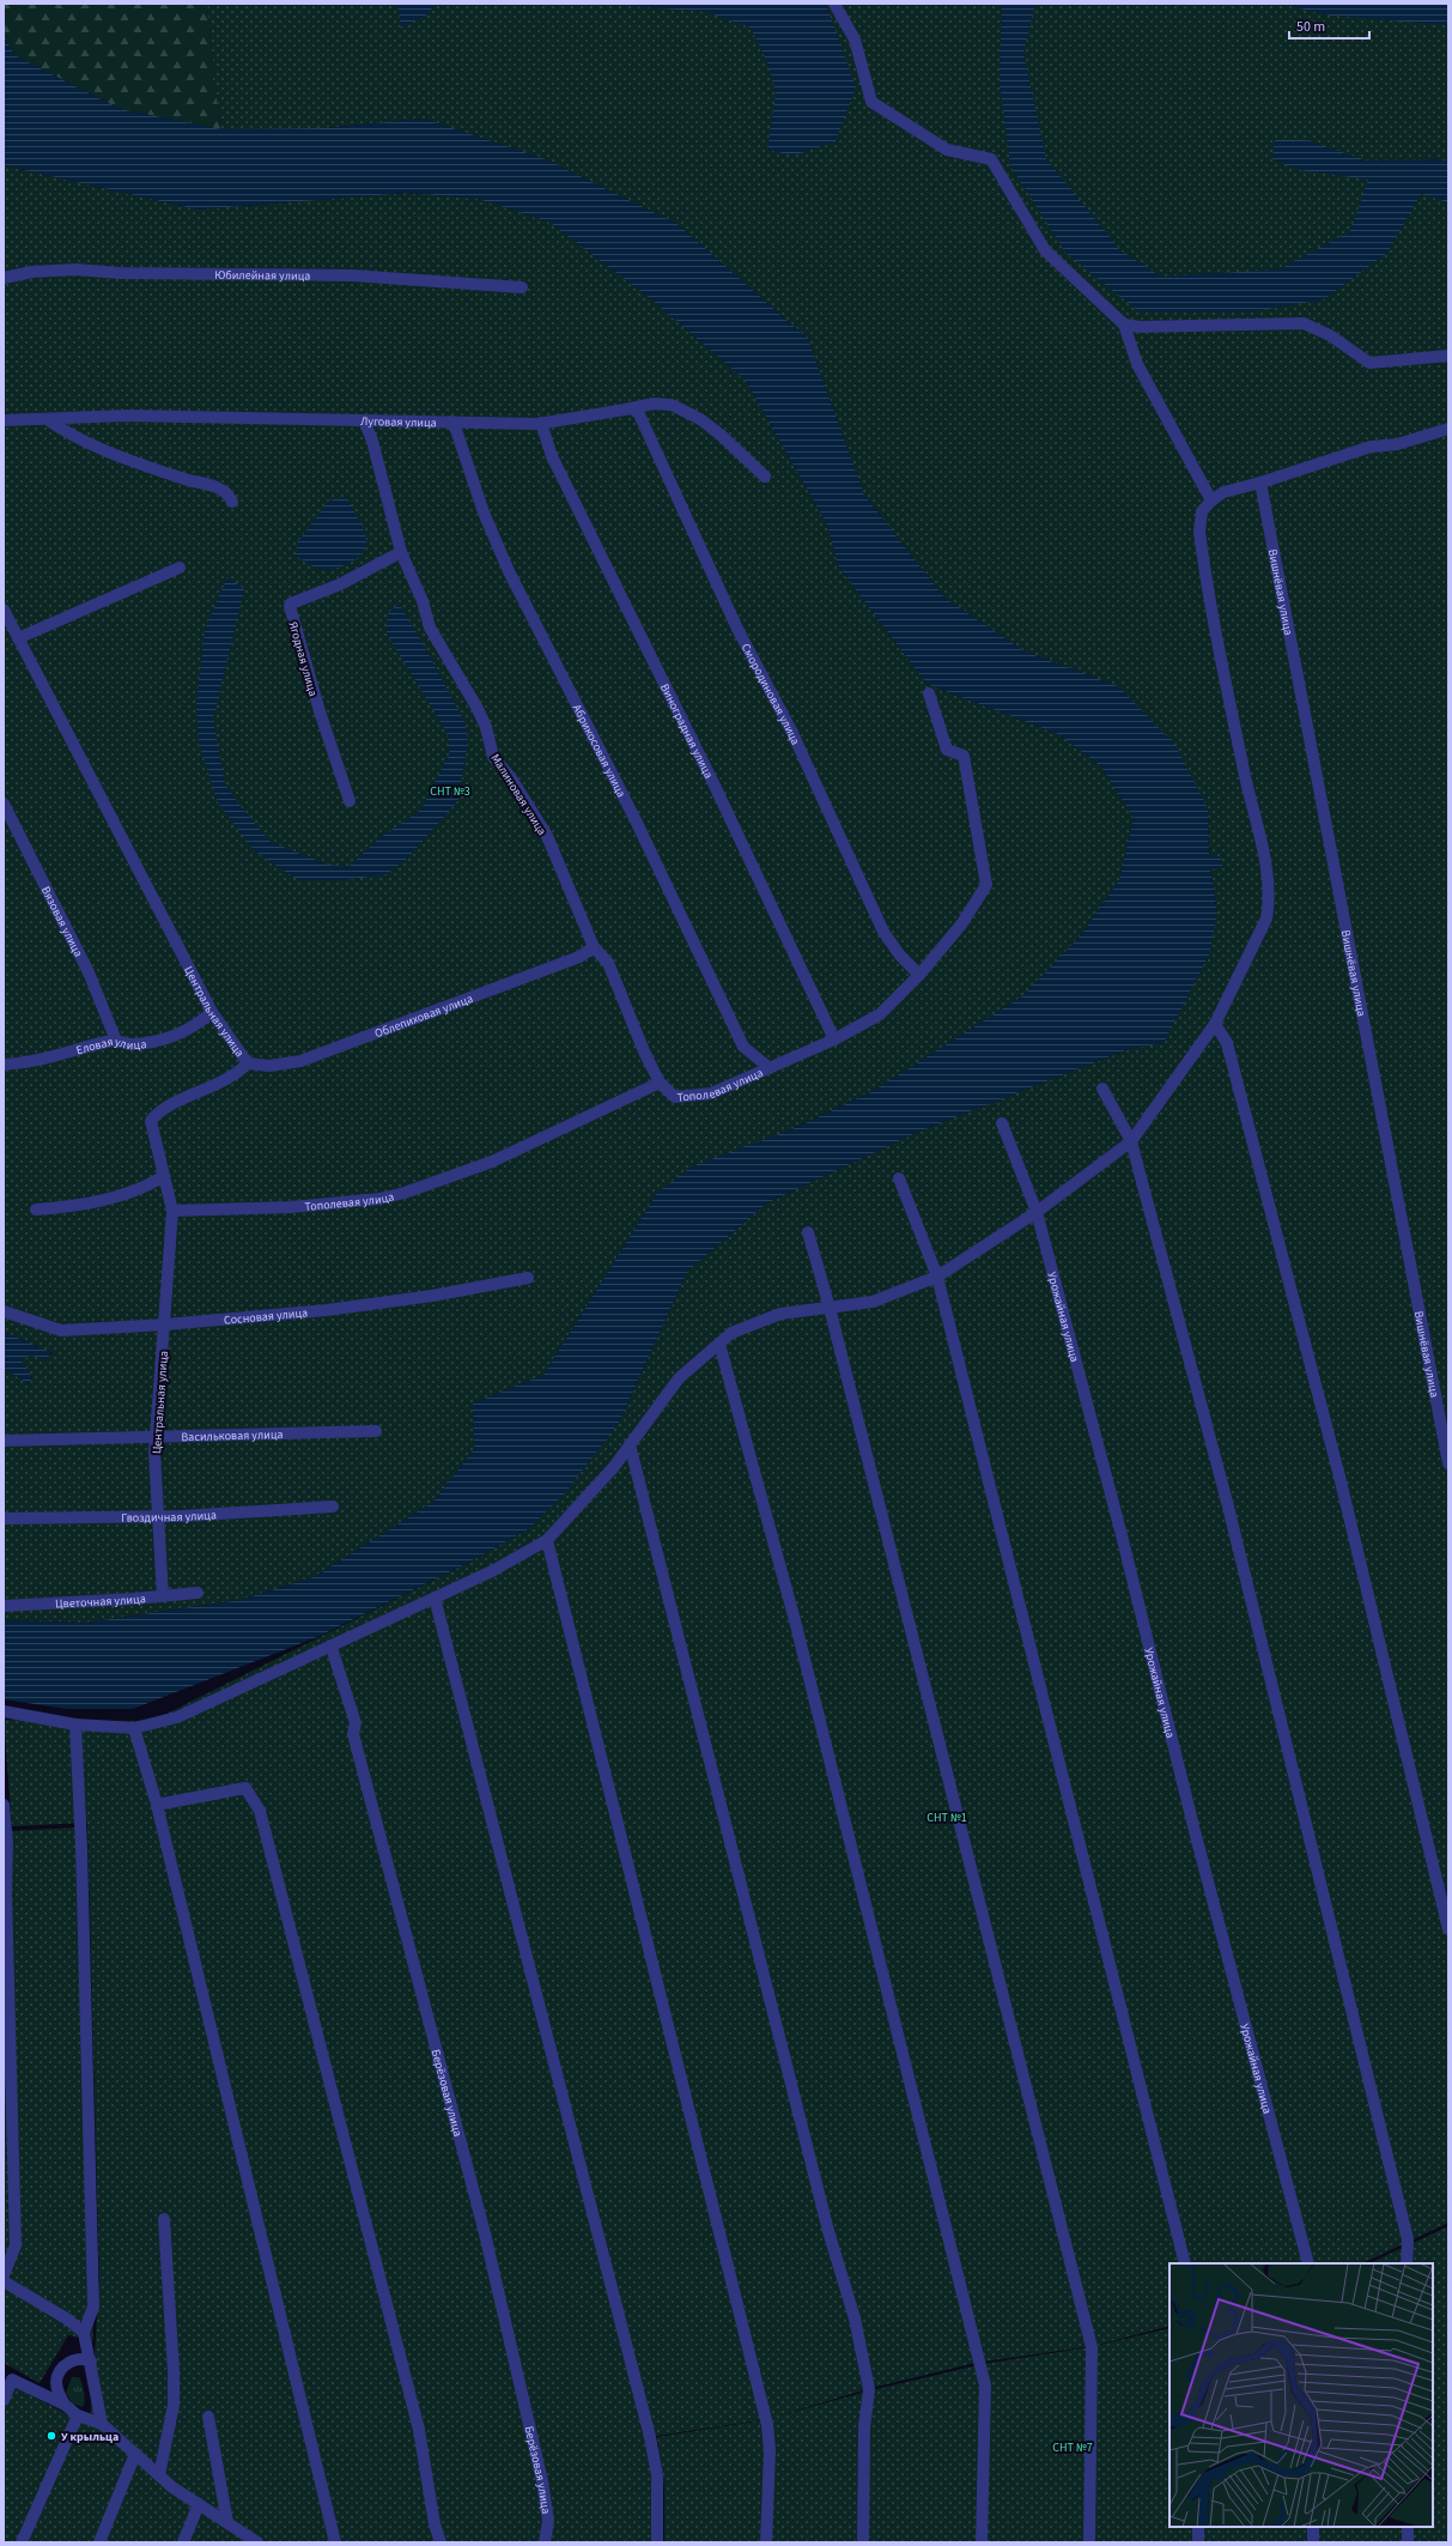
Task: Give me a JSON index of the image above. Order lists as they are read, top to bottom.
{
  "streets": {
    "street": [
      "Юбилейная улица",
      "Луговая улица",
      "Вишнёвая улица",
      "Ягодная улица",
      "Смородиновая улица",
      "Виноградная улица",
      "Абрикосовая улица",
      "Малиновая улица",
      "Вязовая улица",
      "Центральная улица",
      "Облепиховая улица",
      "Еловая улица",
      "Тополевая улица",
      "Сосновая улица",
      "Урожайная улица",
      "Васильковая улица",
      "Гвоздичная улица",
      "Цветочная улица",
      "Берёзовая улица"
    ]
  },
  "crossings": [
    ["Луговая улица", "Смородиновая улица"],
    ["Луговая улица", "Виноградная улица"],
    ["Луговая улица", "Абрикосовая улица"],
    ["Луговая улица", "Малиновая улица"],
    ["Ягодная улица", "Малиновая улица"],
    ["Смородиновая улица", "Тополевая улица"],
    ["Виноградная улица", "Тополевая улица"],
    ["Абрикосовая улица", "Тополевая улица"],
    ["Малиновая улица", "Облепиховая улица"],
    ["Малиновая улица", "Тополевая улица"],
    ["Вязовая улица", "Еловая улица"],
    ["Центральная улица", "Облепиховая улица"],
    ["Центральная улица", "Еловая улица"],
    ["Центральная улица", "Тополевая улица"],
    ["Центральная улица", "Сосновая улица"],
    ["Центральная улица", "Васильковая улица"],
    ["Центральная улица", "Гвоздичная улица"],
    ["Центральная улица", "Цветочная улица"]
  ],
  "parks": ["СНТ №3", "СНТ №1", "СНТ №7"],
  "places": ["У крыльца"],
  "scale_bar": "50 m"
}
